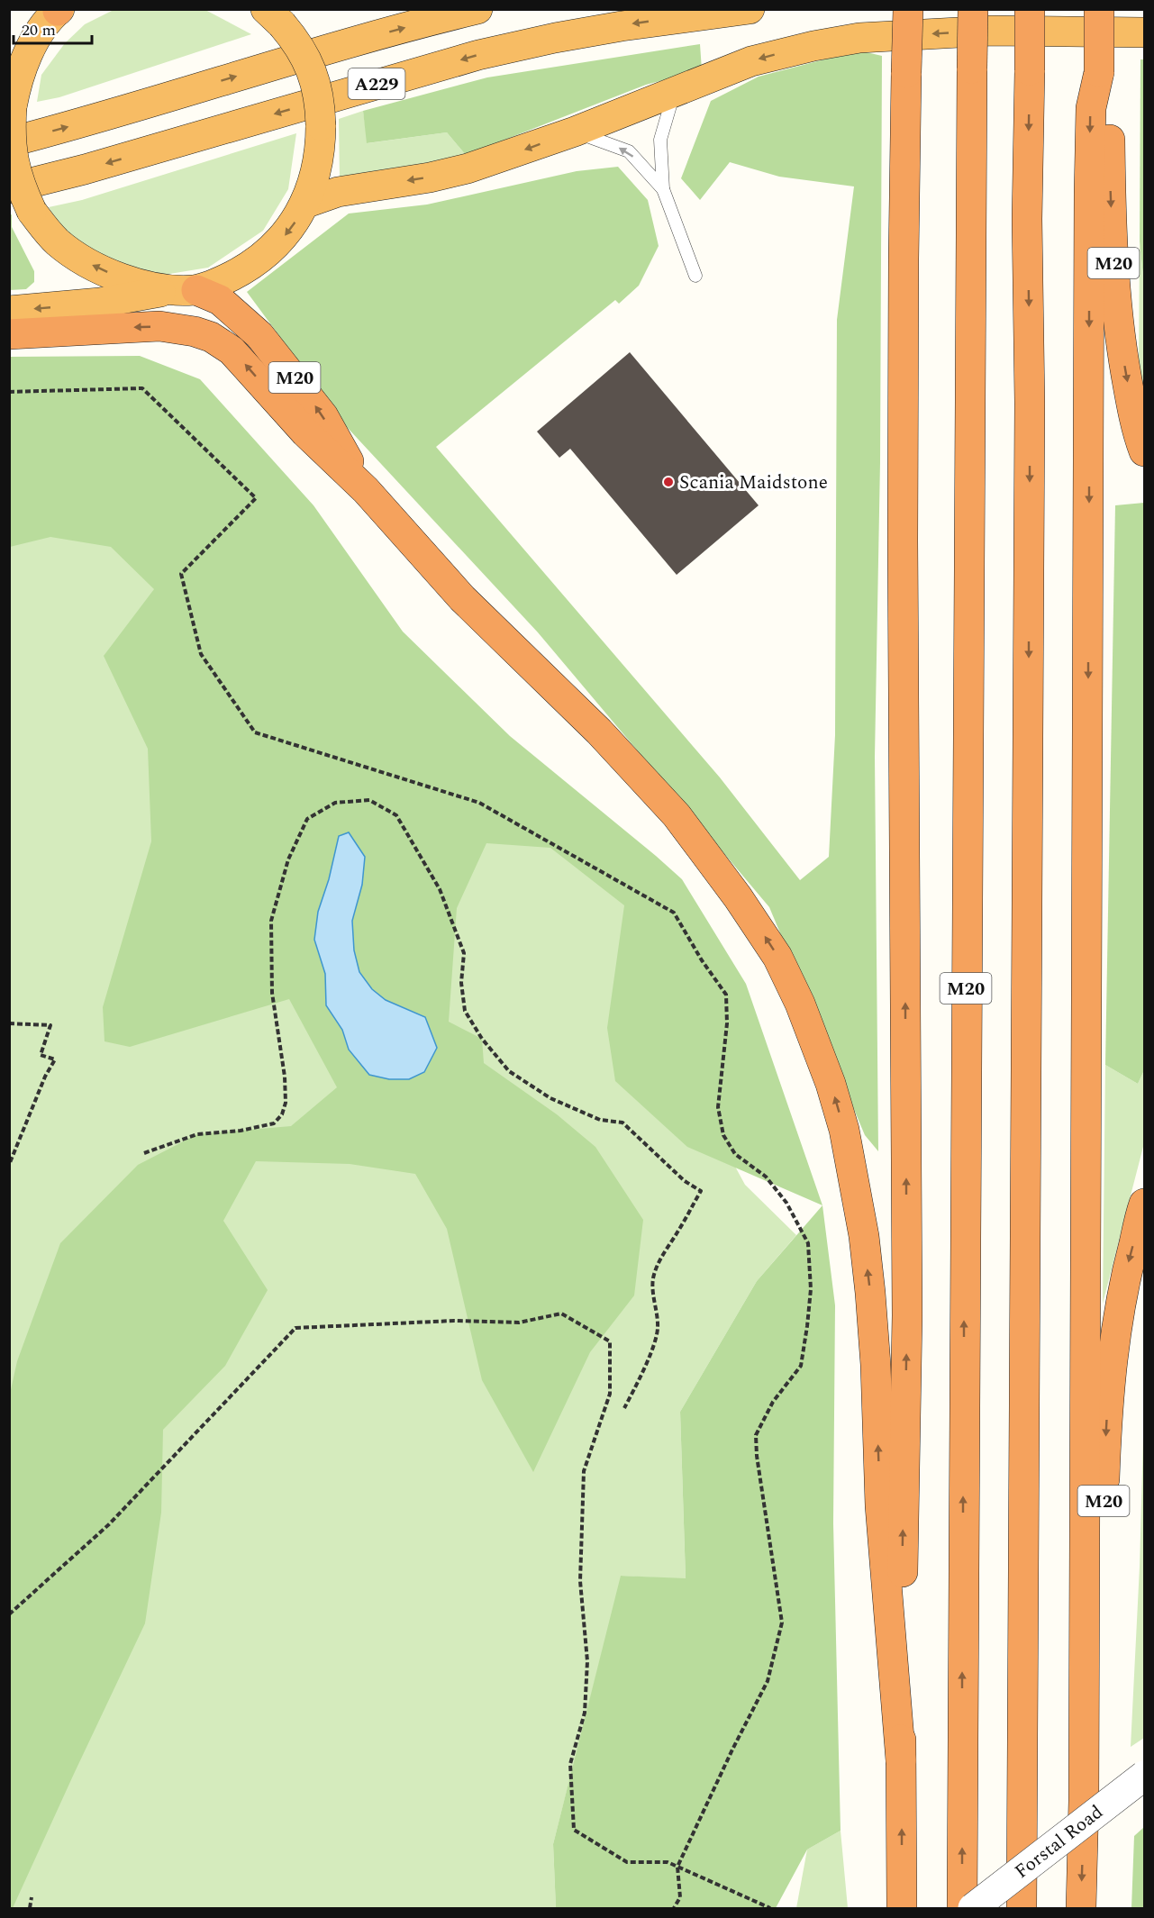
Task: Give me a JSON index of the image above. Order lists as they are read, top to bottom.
{
  "streets": {
    "highway": ["A229", "M20"],
    "street": ["Forstal Road"]
  },
  "places": ["Scania Maidstone"],
  "scale_bar": "20 m"
}
